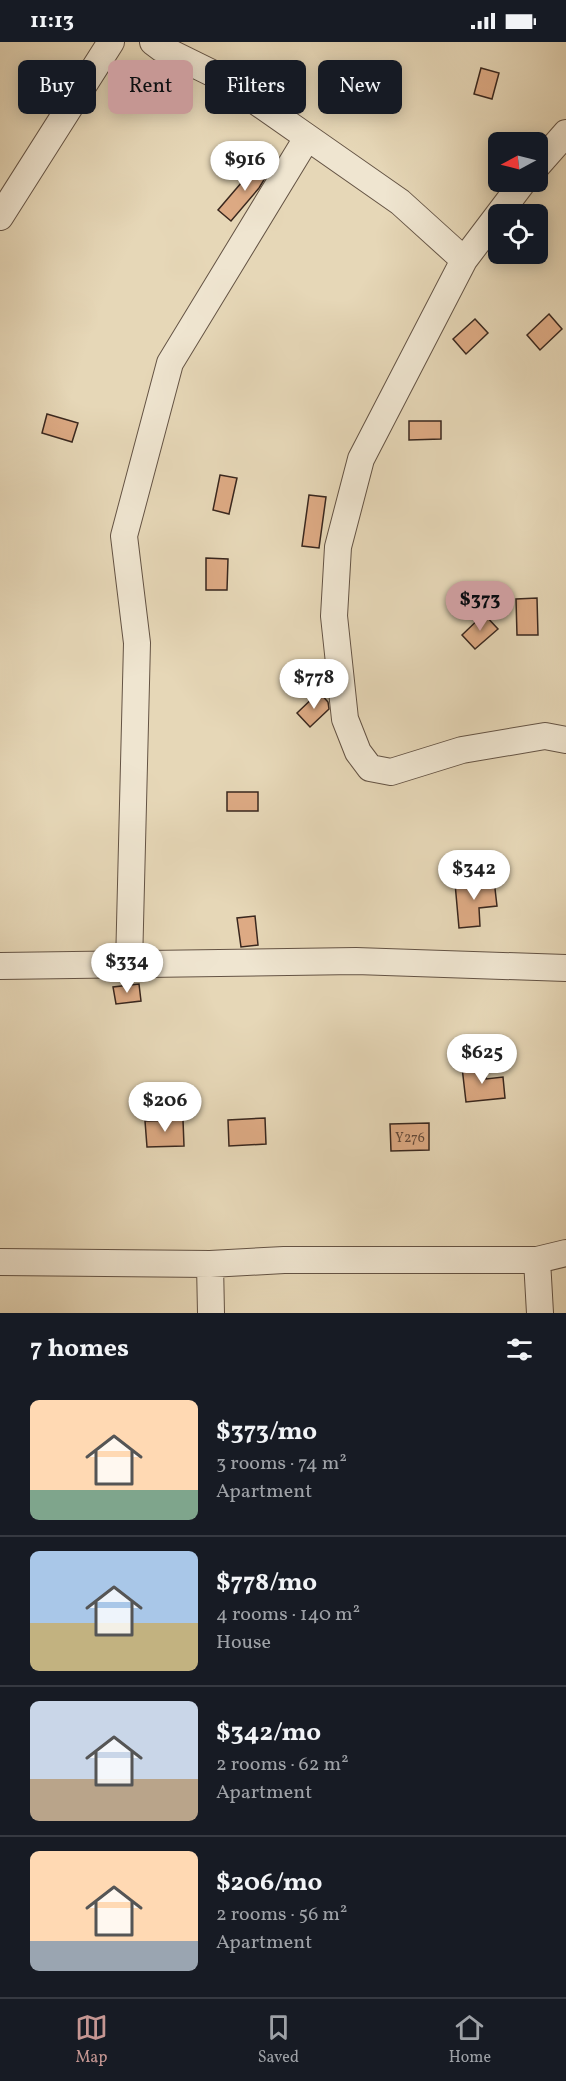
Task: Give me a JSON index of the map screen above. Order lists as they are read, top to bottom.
{
  "house_numbers": ["Y276"],
  "north": "left",
  "page": {
    "status": "11:13",
    "chip": [
      "Buy",
      "Rent",
      "Filters",
      "New"
    ],
    "price": [
      "$916",
      "$373",
      "$778",
      "$342",
      "$334",
      "$625",
      "$206"
    ],
    "heading": "7 homes",
    "list": [
      {
        "name": "$373/mo",
        "note": "3 rooms · 74 m² · Apartment"
      },
      {
        "name": "$778/mo",
        "note": "4 rooms · 140 m² · House"
      },
      {
        "name": "$342/mo",
        "note": "2 rooms · 62 m² · Apartment"
      },
      {
        "name": "$206/mo",
        "note": "2 rooms · 56 m² · Apartment"
      }
    ],
    "tabs": ["Map", "Saved", "Home"]
  }
}
